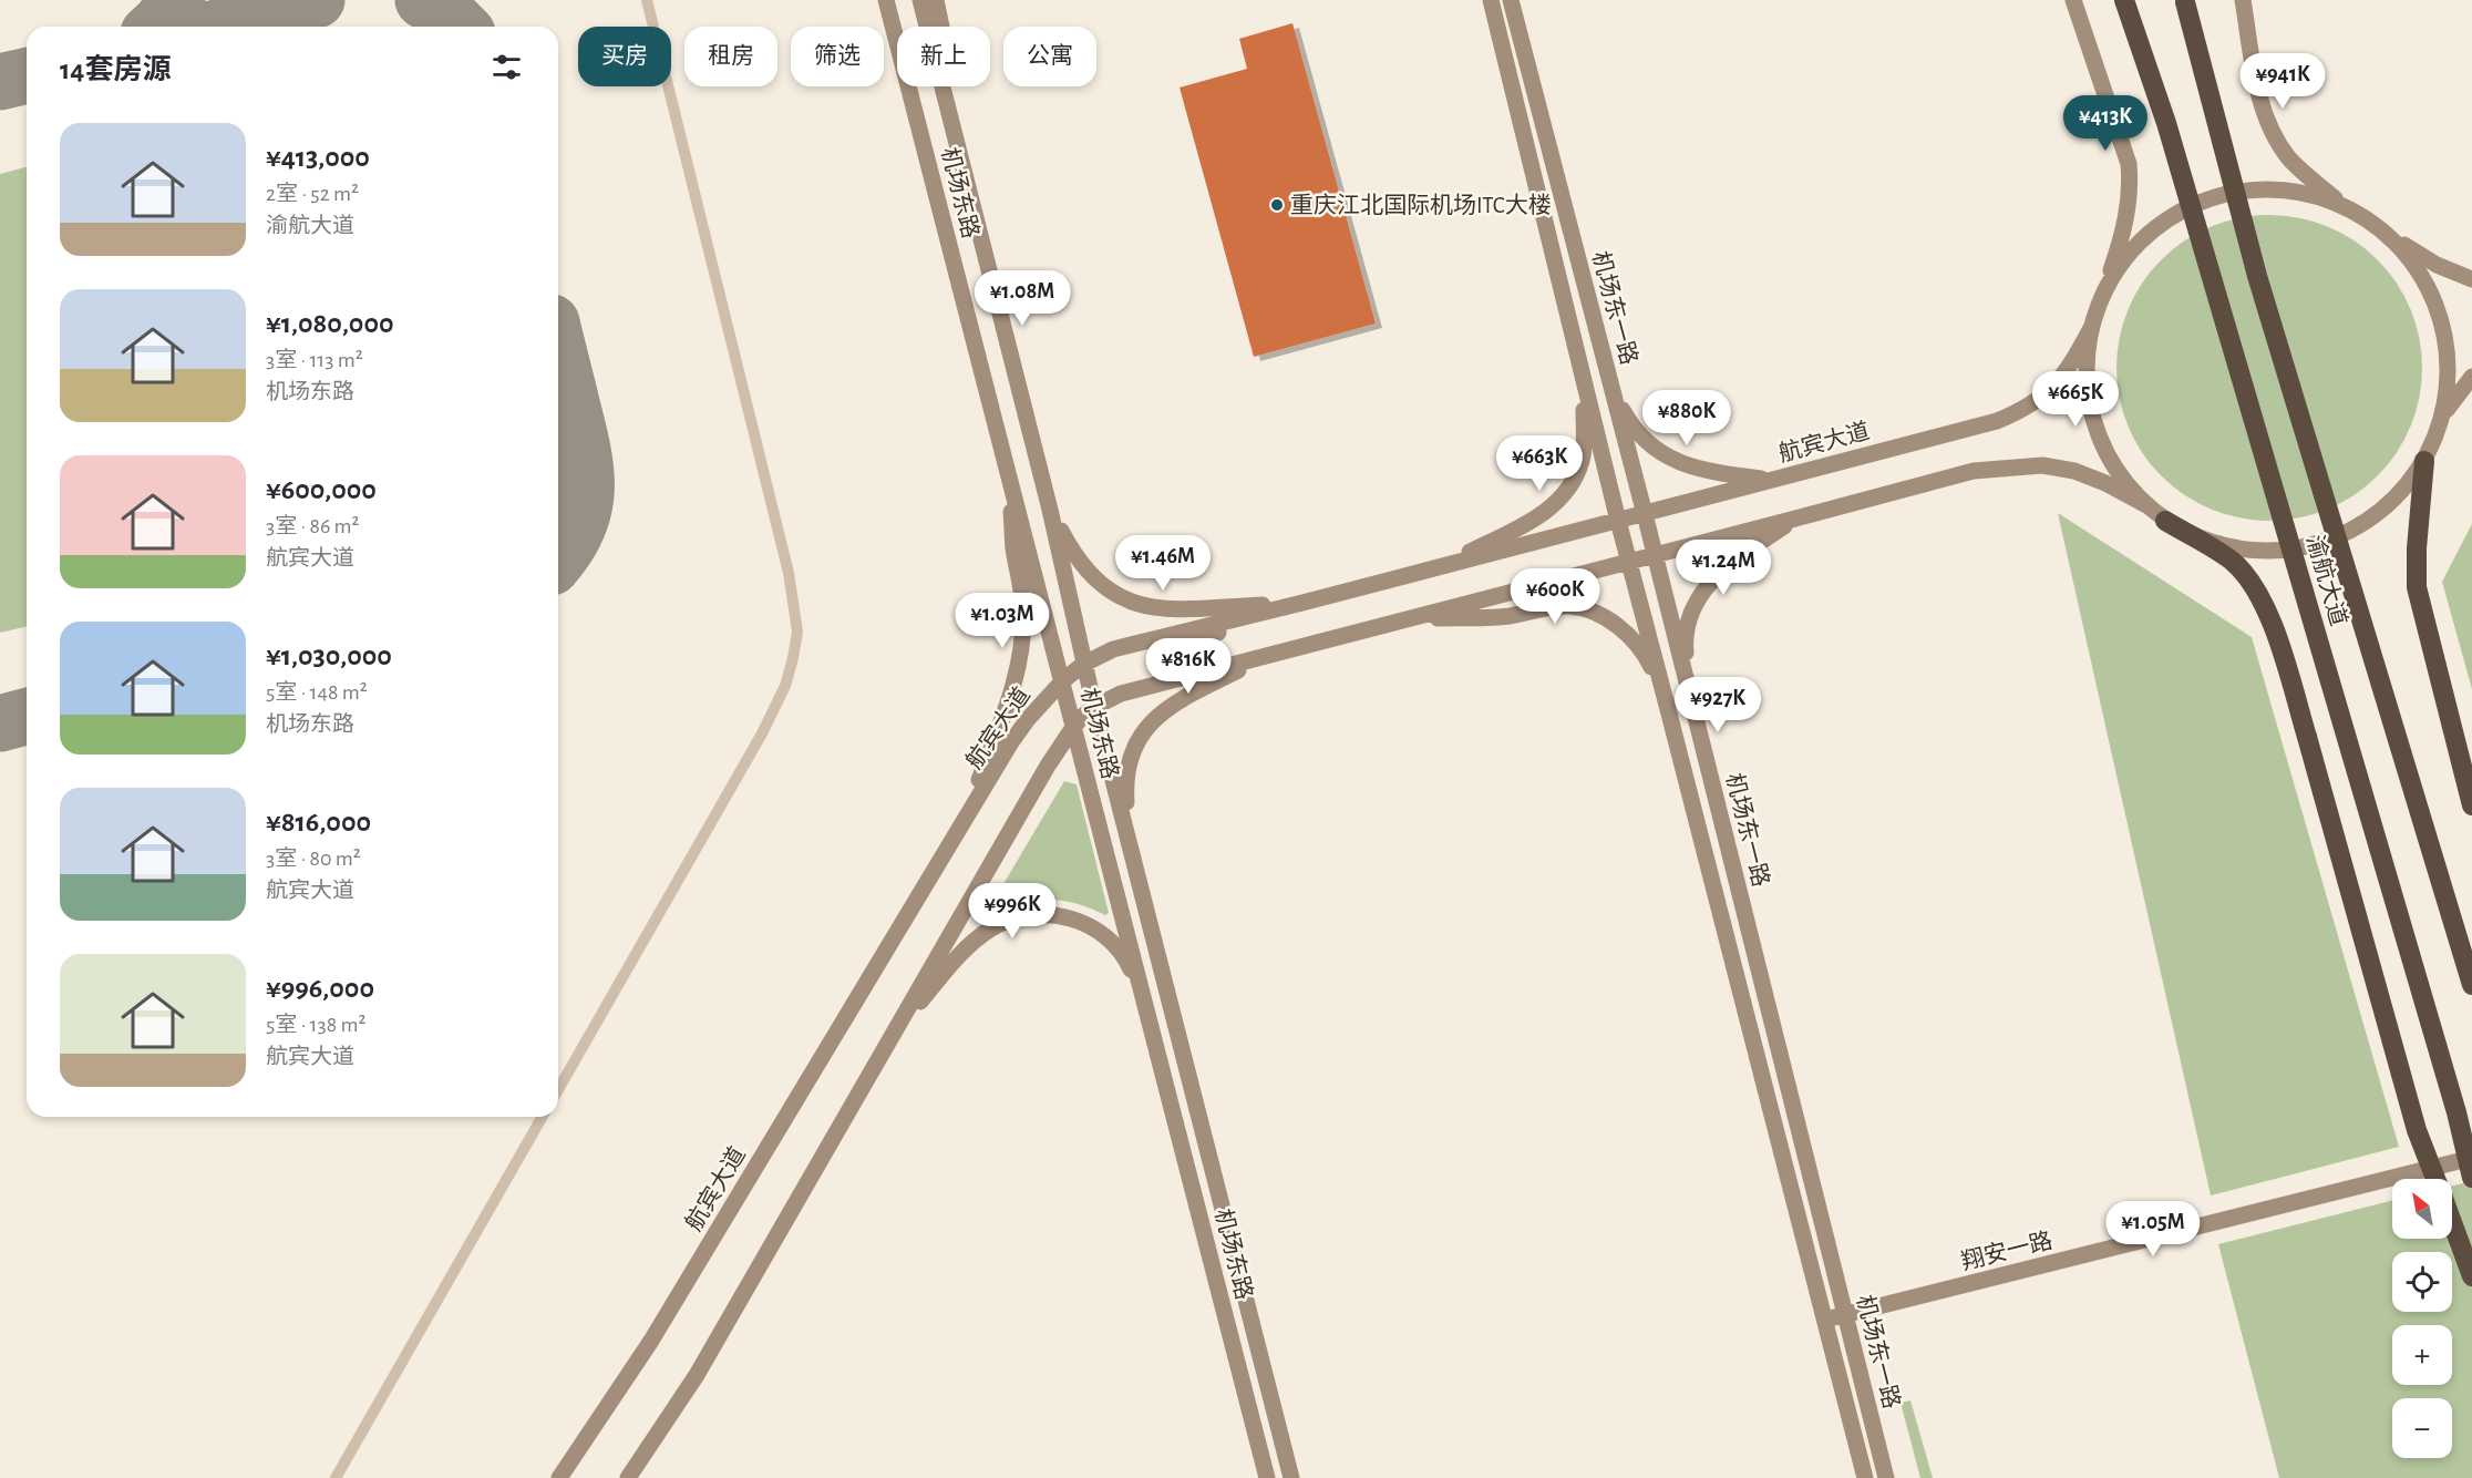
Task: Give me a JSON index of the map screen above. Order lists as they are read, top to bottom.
{
  "streets": {
    "highway": ["渝航大道"],
    "main road": [
      "机场东路",
      "机场东一路",
      "航宾大道",
      "翔安一路"
    ]
  },
  "crossings": [
    ["机场东路", "航宾大道"],
    ["机场东一路", "航宾大道"],
    ["机场东一路", "翔安一路"]
  ],
  "places": ["重庆江北国际机场ITC大楼"],
  "north": "top left",
  "page": {
    "chip": [
      "买房",
      "租房",
      "筛选",
      "新上",
      "公寓"
    ],
    "heading": "14套房源",
    "price": [
      "¥941K",
      "¥413K",
      "¥1.08M",
      "¥665K",
      "¥880K",
      "¥663K",
      "¥1.46M",
      "¥1.24M",
      "¥600K",
      "¥1.03M",
      "¥816K",
      "¥927K",
      "¥996K",
      "¥1.05M"
    ],
    "list": [
      {
        "name": "¥413,000",
        "note": "2室 · 52 m² · 渝航大道"
      },
      {
        "name": "¥1,080,000",
        "note": "3室 · 113 m² · 机场东路"
      },
      {
        "name": "¥600,000",
        "note": "3室 · 86 m² · 航宾大道"
      },
      {
        "name": "¥1,030,000",
        "note": "5室 · 148 m² · 机场东路"
      },
      {
        "name": "¥816,000",
        "note": "3室 · 80 m² · 航宾大道"
      },
      {
        "name": "¥996,000",
        "note": "5室 · 138 m² · 航宾大道"
      }
    ],
    "map_buttons": ["+", "−"]
  }
}
